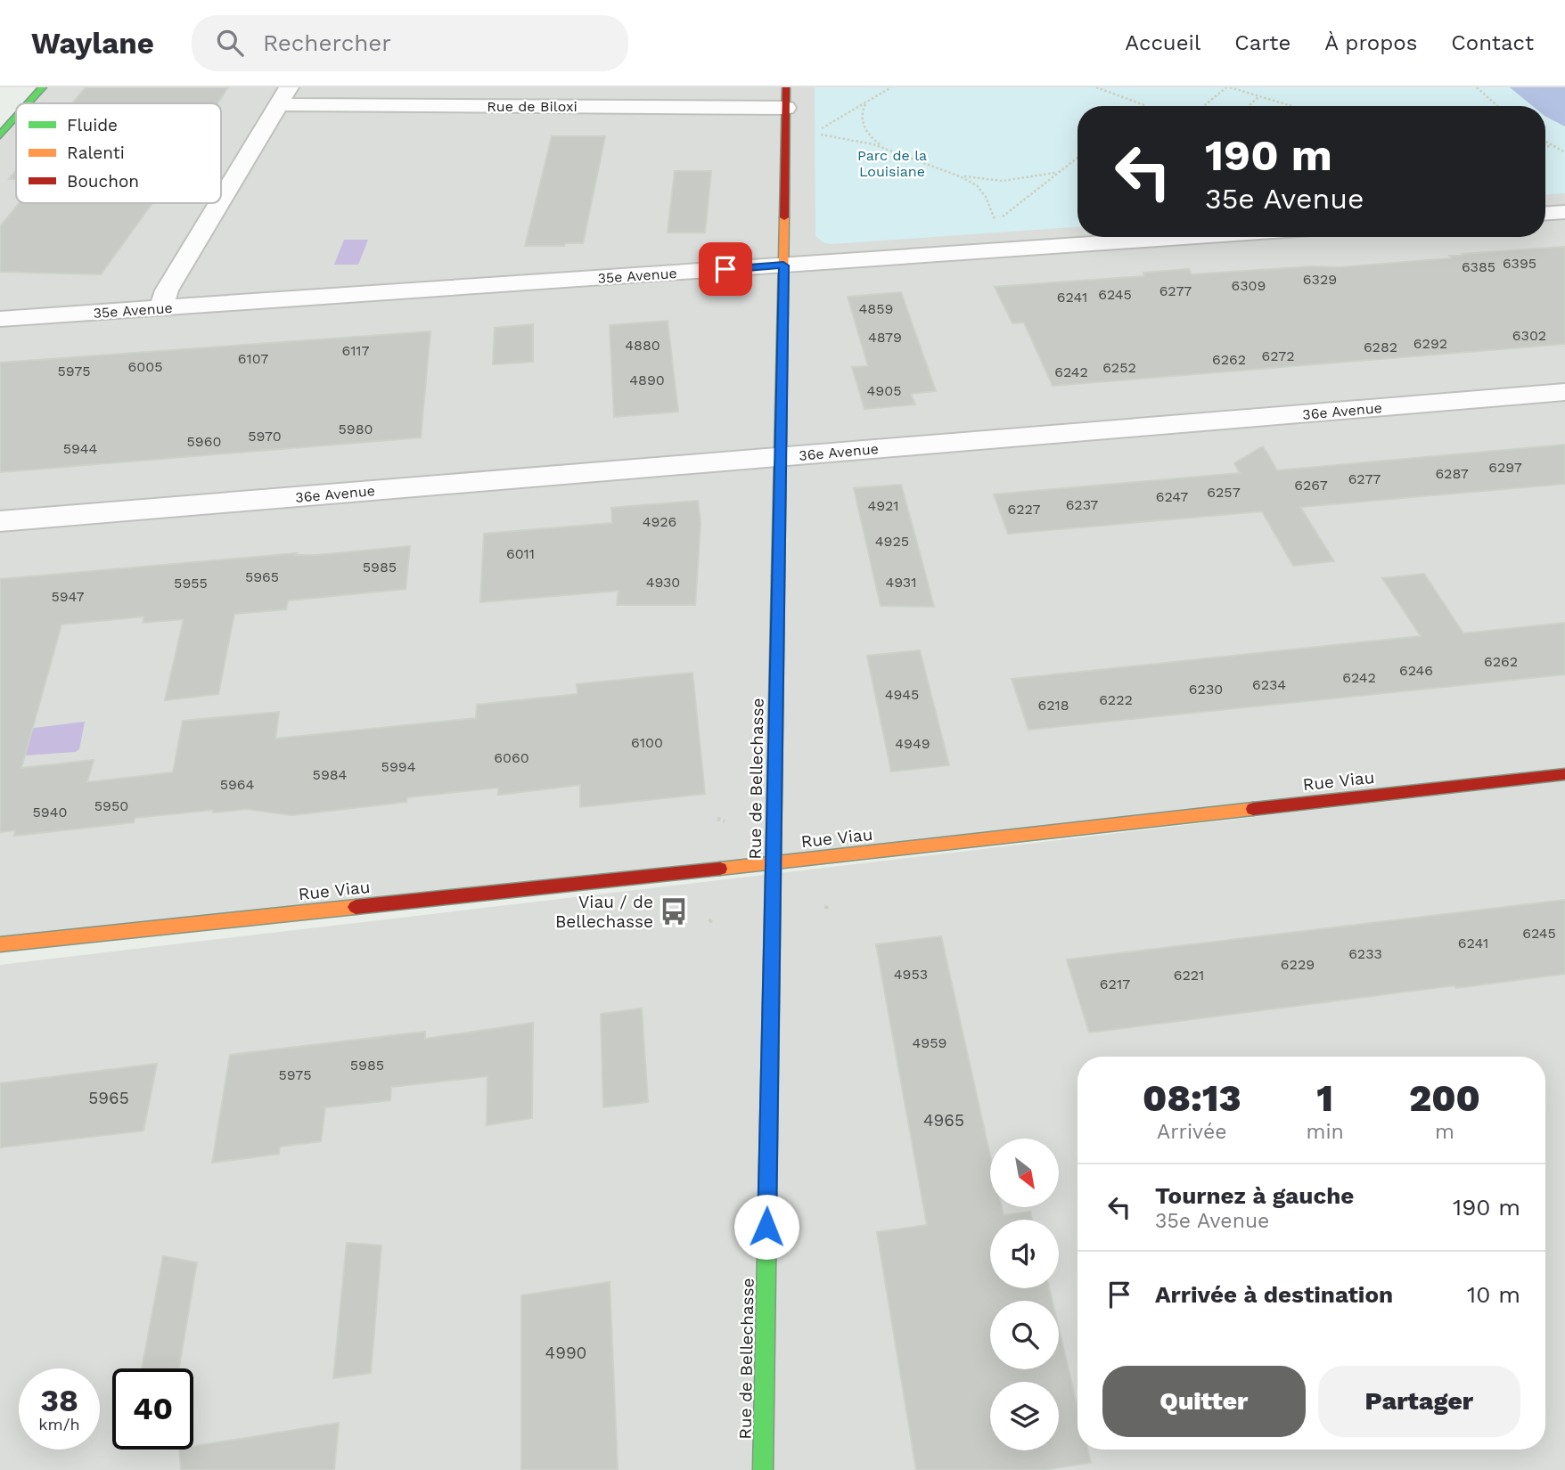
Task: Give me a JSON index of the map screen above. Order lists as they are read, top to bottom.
{
  "streets": {
    "street": [
      "Rue de Biloxi",
      "35e Avenue",
      "36e Avenue",
      "Rue de Bellechasse",
      "Rue Viau"
    ]
  },
  "crossings": [
    ["Rue de Biloxi", "Rue de Bellechasse"],
    ["35e Avenue", "Rue de Bellechasse"],
    ["36e Avenue", "Rue de Bellechasse"],
    ["Rue de Bellechasse", "Rue Viau"]
  ],
  "parks": ["Parc de la Louisiane"],
  "places": {
    "bus stop": ["Viau / de Bellechasse"]
  },
  "house_numbers": [
    "6395",
    "6385",
    "6329",
    "6309",
    "6277",
    "6245",
    "6241",
    "4859",
    "6302",
    "4879",
    "6292",
    "4880",
    "6282",
    "6117",
    "6272",
    "6107",
    "6262",
    "6005",
    "6252",
    "5975",
    "6242",
    "4890",
    "4905",
    "5980",
    "5970",
    "5960",
    "5944",
    "6297",
    "6287",
    "6277",
    "6267",
    "6257",
    "6247",
    "6237",
    "4921",
    "6227",
    "4926",
    "4925",
    "6011",
    "5985",
    "5965",
    "4930",
    "4931",
    "5955",
    "5947",
    "6262",
    "6246",
    "6242",
    "6234",
    "6230",
    "4945",
    "6222",
    "6218",
    "6100",
    "4949",
    "6060",
    "5994",
    "5984",
    "5964",
    "5950",
    "5940",
    "6245",
    "6241",
    "6233",
    "6229",
    "4953",
    "6221",
    "6217",
    "4959",
    "5985",
    "5975",
    "5965",
    "4965",
    "4990"
  ],
  "legend": ["Fluide", "Ralenti", "Bouchon"],
  "north": "bottom right",
  "page": {
    "header": "Waylane",
    "search": "Rechercher",
    "nav": [
      "Accueil",
      "Carte",
      "À propos",
      "Contact"
    ],
    "turn": ["190 m", "35e Avenue"],
    "eta": [
      "08:13",
      "Arrivée",
      "1",
      "min",
      "200",
      "m"
    ],
    "list": [
      {
        "name": "Tournez à gauche",
        "note": "35e Avenue",
        "value": "190 m"
      },
      {
        "name": "Arrivée à destination",
        "value": "10 m"
      }
    ],
    "buttons": ["Quitter", "Partager"],
    "speed": "38 km/h",
    "limit": "40"
  }
}
